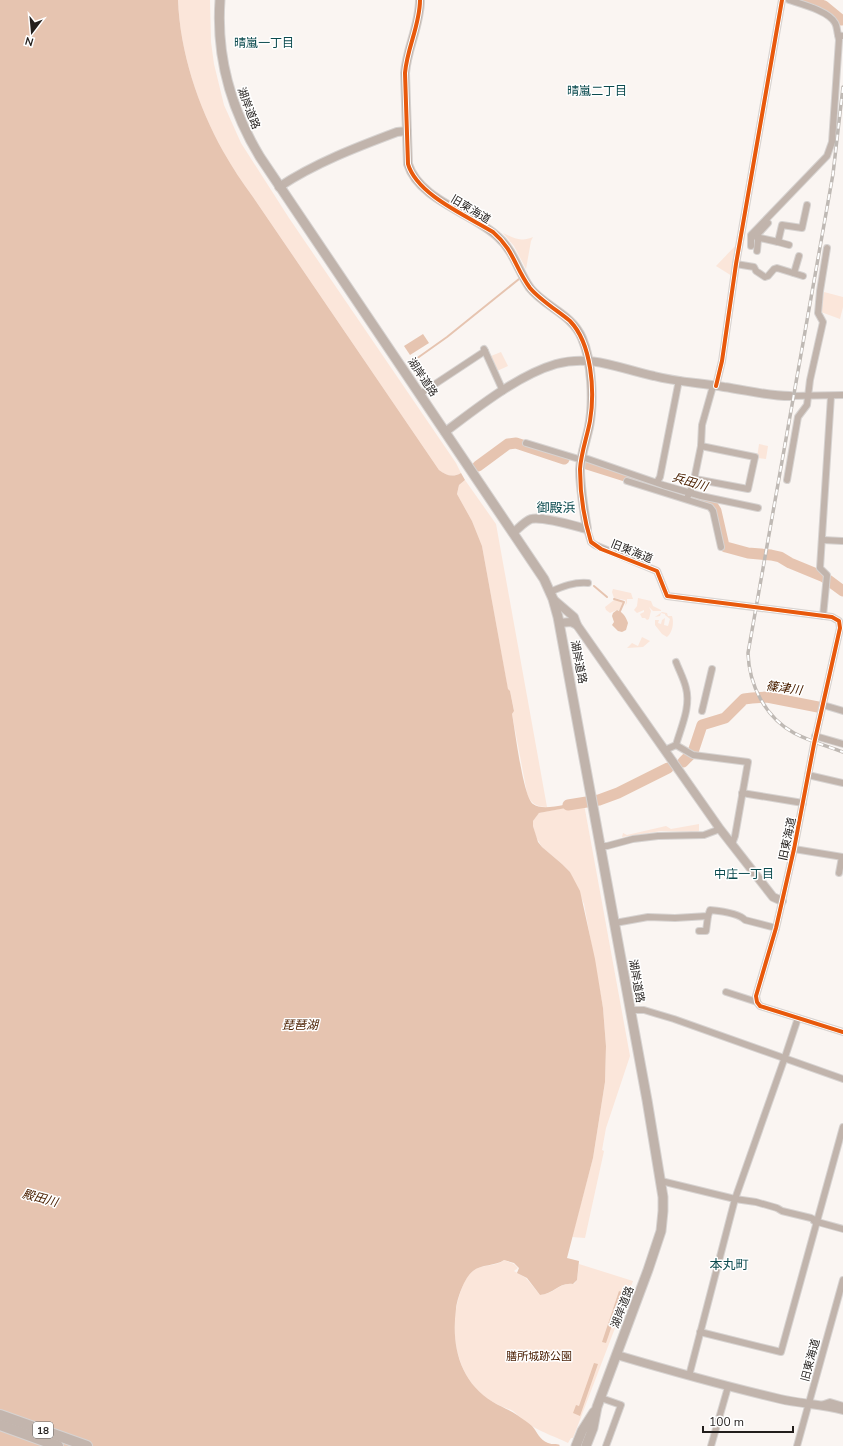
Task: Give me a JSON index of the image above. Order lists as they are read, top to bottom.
{
  "streets": {
    "main road": ["湖岸道路", "18"],
    "street": ["旧東海道"]
  },
  "districts": [
    "晴嵐一丁目",
    "晴嵐二丁目",
    "御殿浜",
    "中庄一丁目",
    "本丸町"
  ],
  "water": [
    "兵田川",
    "篠津川",
    "琵琶湖",
    "殿田川"
  ],
  "parks": ["膳所城跡公園"],
  "scale_bar": "100 m",
  "north": "bottom"
}
